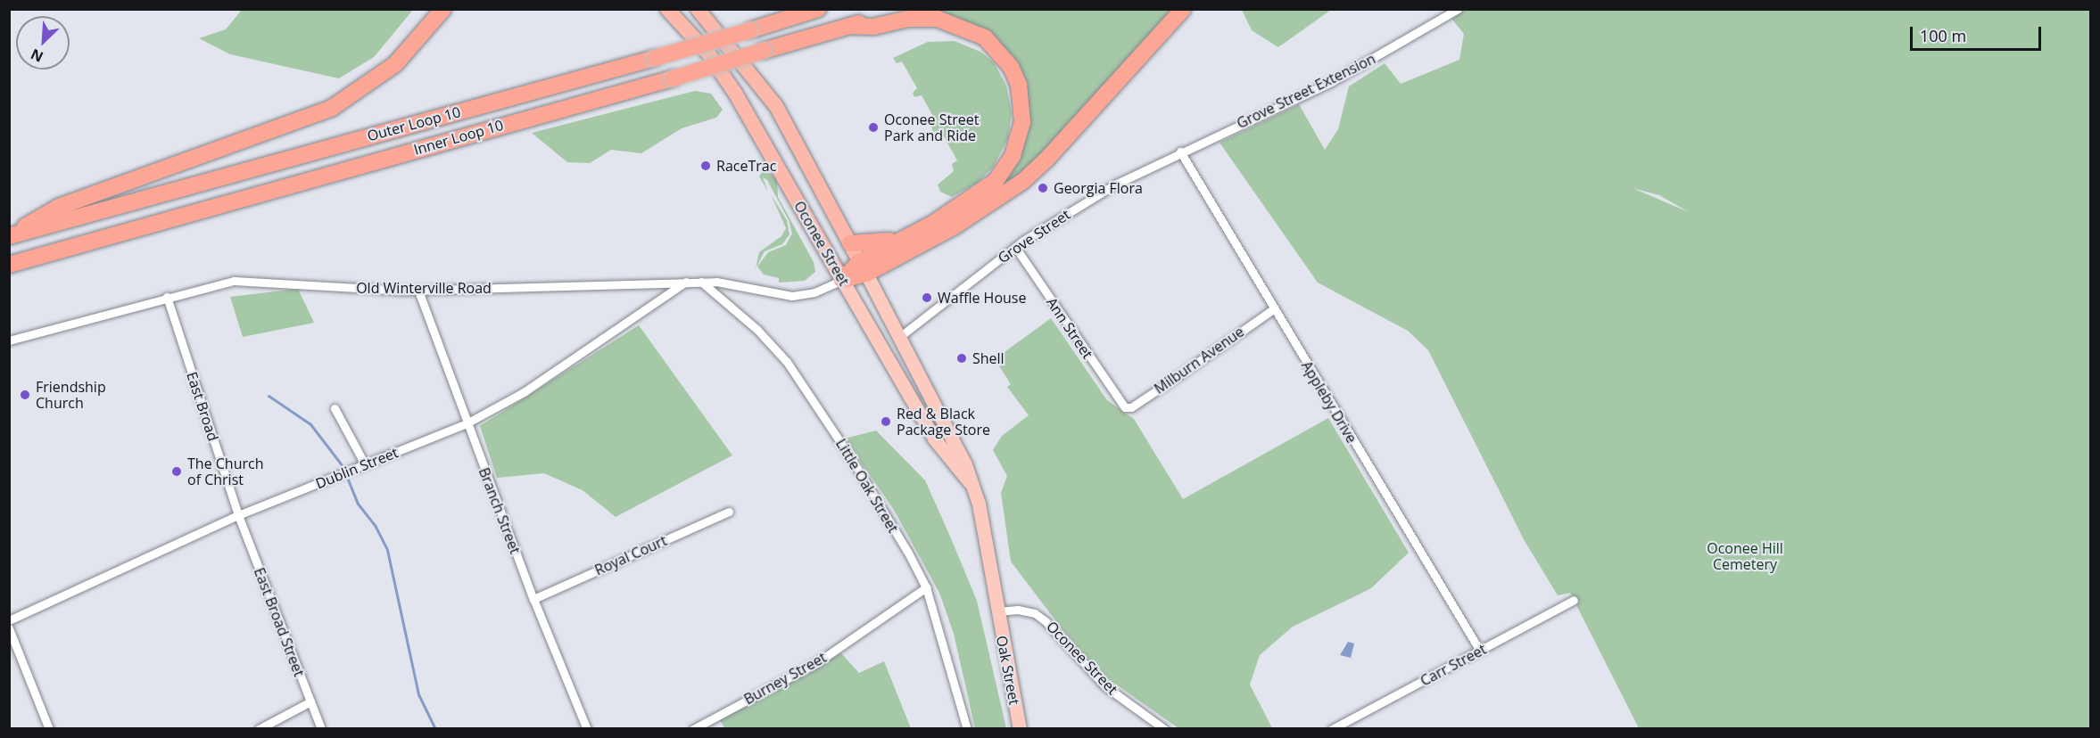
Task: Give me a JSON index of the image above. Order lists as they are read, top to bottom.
{
  "streets": {
    "highway": ["Outer Loop 10", "Inner Loop 10", "Oconee Street"],
    "main road": ["Oak Street"],
    "street": [
      "Grove Street Extension",
      "Grove Street",
      "Old Winterville Road",
      "Ann Street",
      "Milburn Avenue",
      "Appleby Drive",
      "East Broad",
      "Dublin Street",
      "Little Oak Street",
      "Branch Street",
      "Royal Court",
      "East Broad Street",
      "Carr Street",
      "Burney Street"
    ]
  },
  "crossings": [
    ["Grove Street Extension", "Grove Street"],
    ["Grove Street Extension", "Appleby Drive"],
    ["Grove Street", "Oconee Street"],
    ["Grove Street", "Ann Street"],
    ["Grove Street", "Appleby Drive"],
    ["Oconee Street", "Old Winterville Road"],
    ["Oconee Street", "Oak Street"],
    ["Old Winterville Road", "East Broad"],
    ["Old Winterville Road", "Dublin Street"],
    ["Old Winterville Road", "Little Oak Street"],
    ["Old Winterville Road", "Branch Street"],
    ["Ann Street", "Milburn Avenue"],
    ["Milburn Avenue", "Appleby Drive"],
    ["Appleby Drive", "Carr Street"],
    ["East Broad", "Dublin Street"],
    ["East Broad", "East Broad Street"],
    ["Dublin Street", "Branch Street"],
    ["Dublin Street", "East Broad Street"],
    ["Little Oak Street", "Burney Street"],
    ["Branch Street", "Royal Court"]
  ],
  "parks": ["Oconee Hill Cemetery"],
  "places": [
    "Oconee Street Park and Ride",
    "RaceTrac",
    "Georgia Flora",
    "Waffle House",
    "Shell",
    "Friendship Church",
    "Red & Black Package Store",
    "The Church of Christ"
  ],
  "scale_bar": "100 m",
  "north": "bottom left"
}
